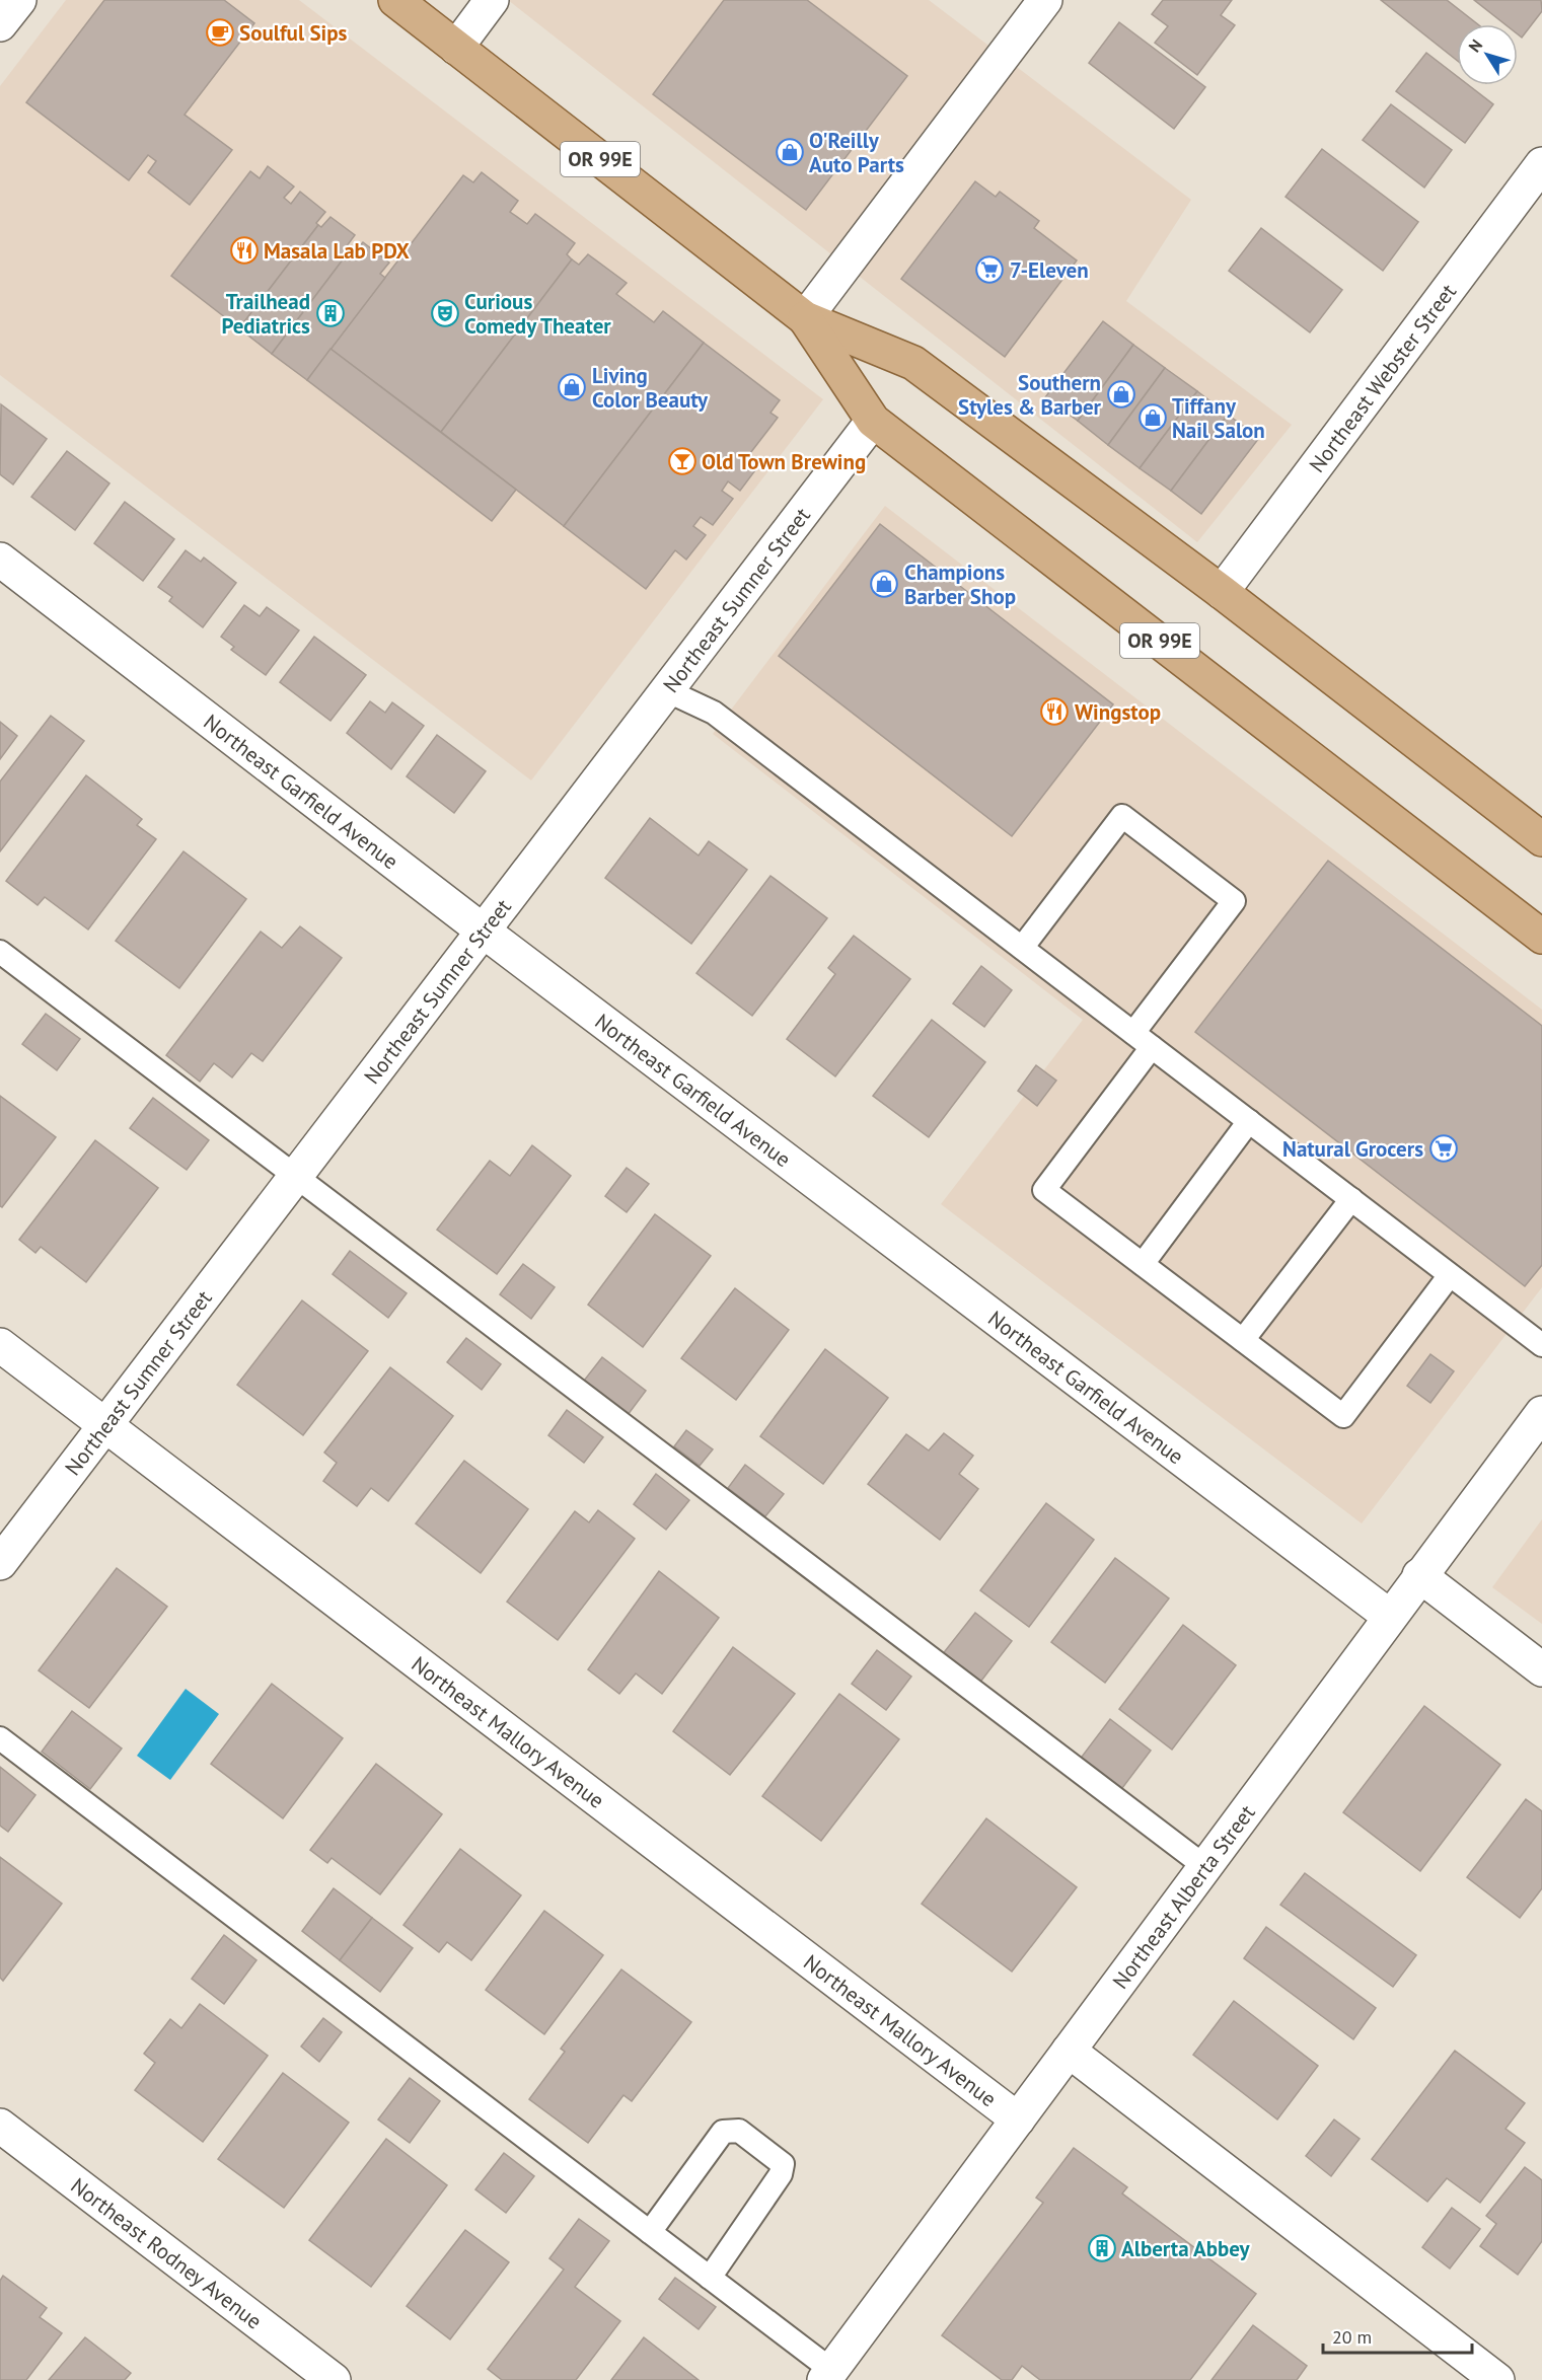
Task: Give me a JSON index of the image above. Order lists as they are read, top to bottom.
{
  "streets": {
    "main road": ["OR 99E"],
    "street": [
      "Northeast Webster Street",
      "Northeast Sumner Street",
      "Northeast Garfield Avenue",
      "Northeast Mallory Avenue",
      "Northeast Alberta Street",
      "Northeast Rodney Avenue"
    ]
  },
  "crossings": [
    ["OR 99E", "Northeast Webster Street"],
    ["OR 99E", "Northeast Sumner Street"],
    ["Northeast Sumner Street", "Northeast Garfield Avenue"],
    ["Northeast Sumner Street", "Northeast Mallory Avenue"],
    ["Northeast Garfield Avenue", "Northeast Alberta Street"],
    ["Northeast Mallory Avenue", "Northeast Alberta Street"]
  ],
  "places": {
    "cafe": ["Soulful Sips"],
    "shop": [
      "O'Reilly Auto Parts",
      "Living Color Beauty",
      "Southern Styles & Barber",
      "Tiffany Nail Salon",
      "Champions Barber Shop"
    ],
    "restaurant": ["Masala Lab PDX", "Wingstop"],
    "supermarket": ["7-Eleven", "Natural Grocers"],
    "building": ["Trailhead Pediatrics", "Alberta Abbey"],
    "theatre": ["Curious Comedy Theater"],
    "bar": ["Old Town Brewing"]
  },
  "scale_bar": "20 m",
  "north": "top left"
}
